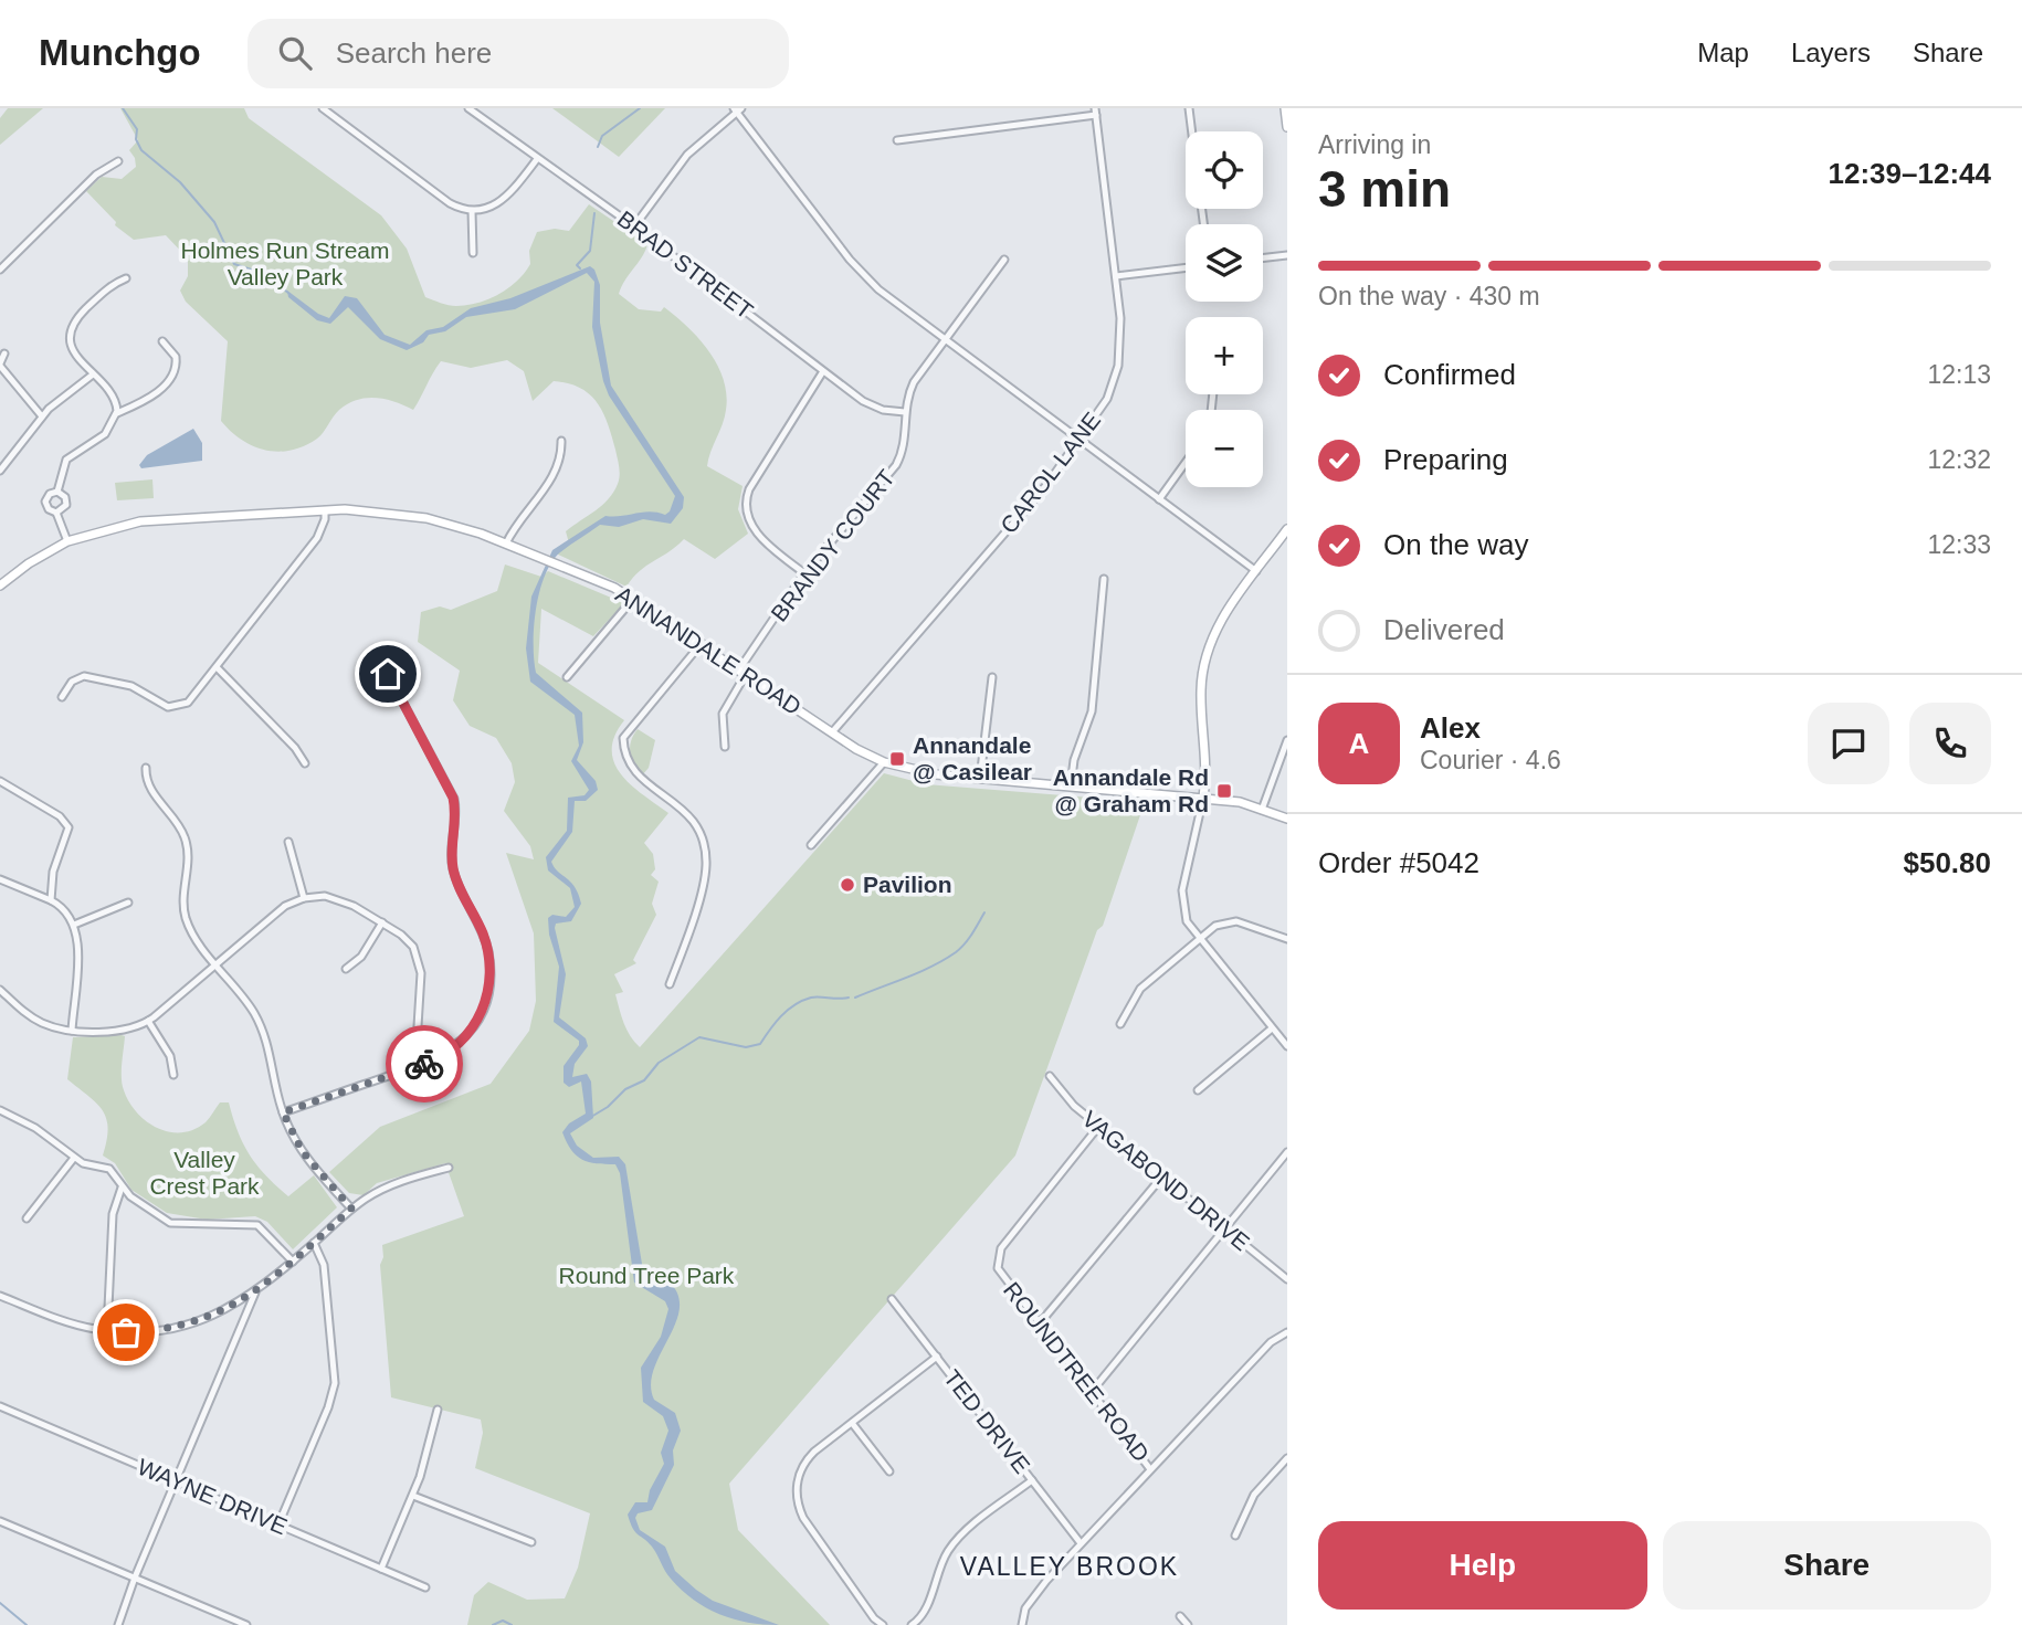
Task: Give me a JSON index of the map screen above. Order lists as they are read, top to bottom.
{
  "streets": {
    "main road": ["ANNANDALE ROAD"],
    "street": [
      "BRAD STREET",
      "CAROL LANE",
      "BRANDY COURT",
      "VAGABOND DRIVE",
      "ROUNDTREE ROAD",
      "TED DRIVE",
      "WAYNE DRIVE"
    ]
  },
  "crossings": [
    ["BRAD STREET", "BRANDY COURT"],
    ["CAROL LANE", "ANNANDALE ROAD"],
    ["BRANDY COURT", "ANNANDALE ROAD"],
    ["VAGABOND DRIVE", "ROUNDTREE ROAD"]
  ],
  "districts": ["VALLEY BROOK"],
  "parks": ["Holmes Run Stream Valley Park", "Valley Crest Park", "Round Tree Park"],
  "places": {
    "transit": ["Annandale @ Casilear", "Annandale Rd @ Graham Rd"],
    "other": ["Pavilion"]
  },
  "page": {
    "header": "Munchgo",
    "search": "Search here",
    "nav": ["Map", "Layers", "Share"],
    "heading": ["3 min", "Arriving in", "12:39–12:44"],
    "panel": [
      "Alex",
      "Courier · 4.6",
      "Order #5042",
      "$50.80"
    ],
    "map_buttons": ["+", "−"],
    "bar": "On the way · 430 m",
    "list": [
      ["Confirmed", "12:13"],
      ["Preparing", "12:32"],
      ["On the way", "12:33"],
      "Delivered"
    ],
    "round": "A",
    "buttons": ["Help", "Share"]
  }
}
